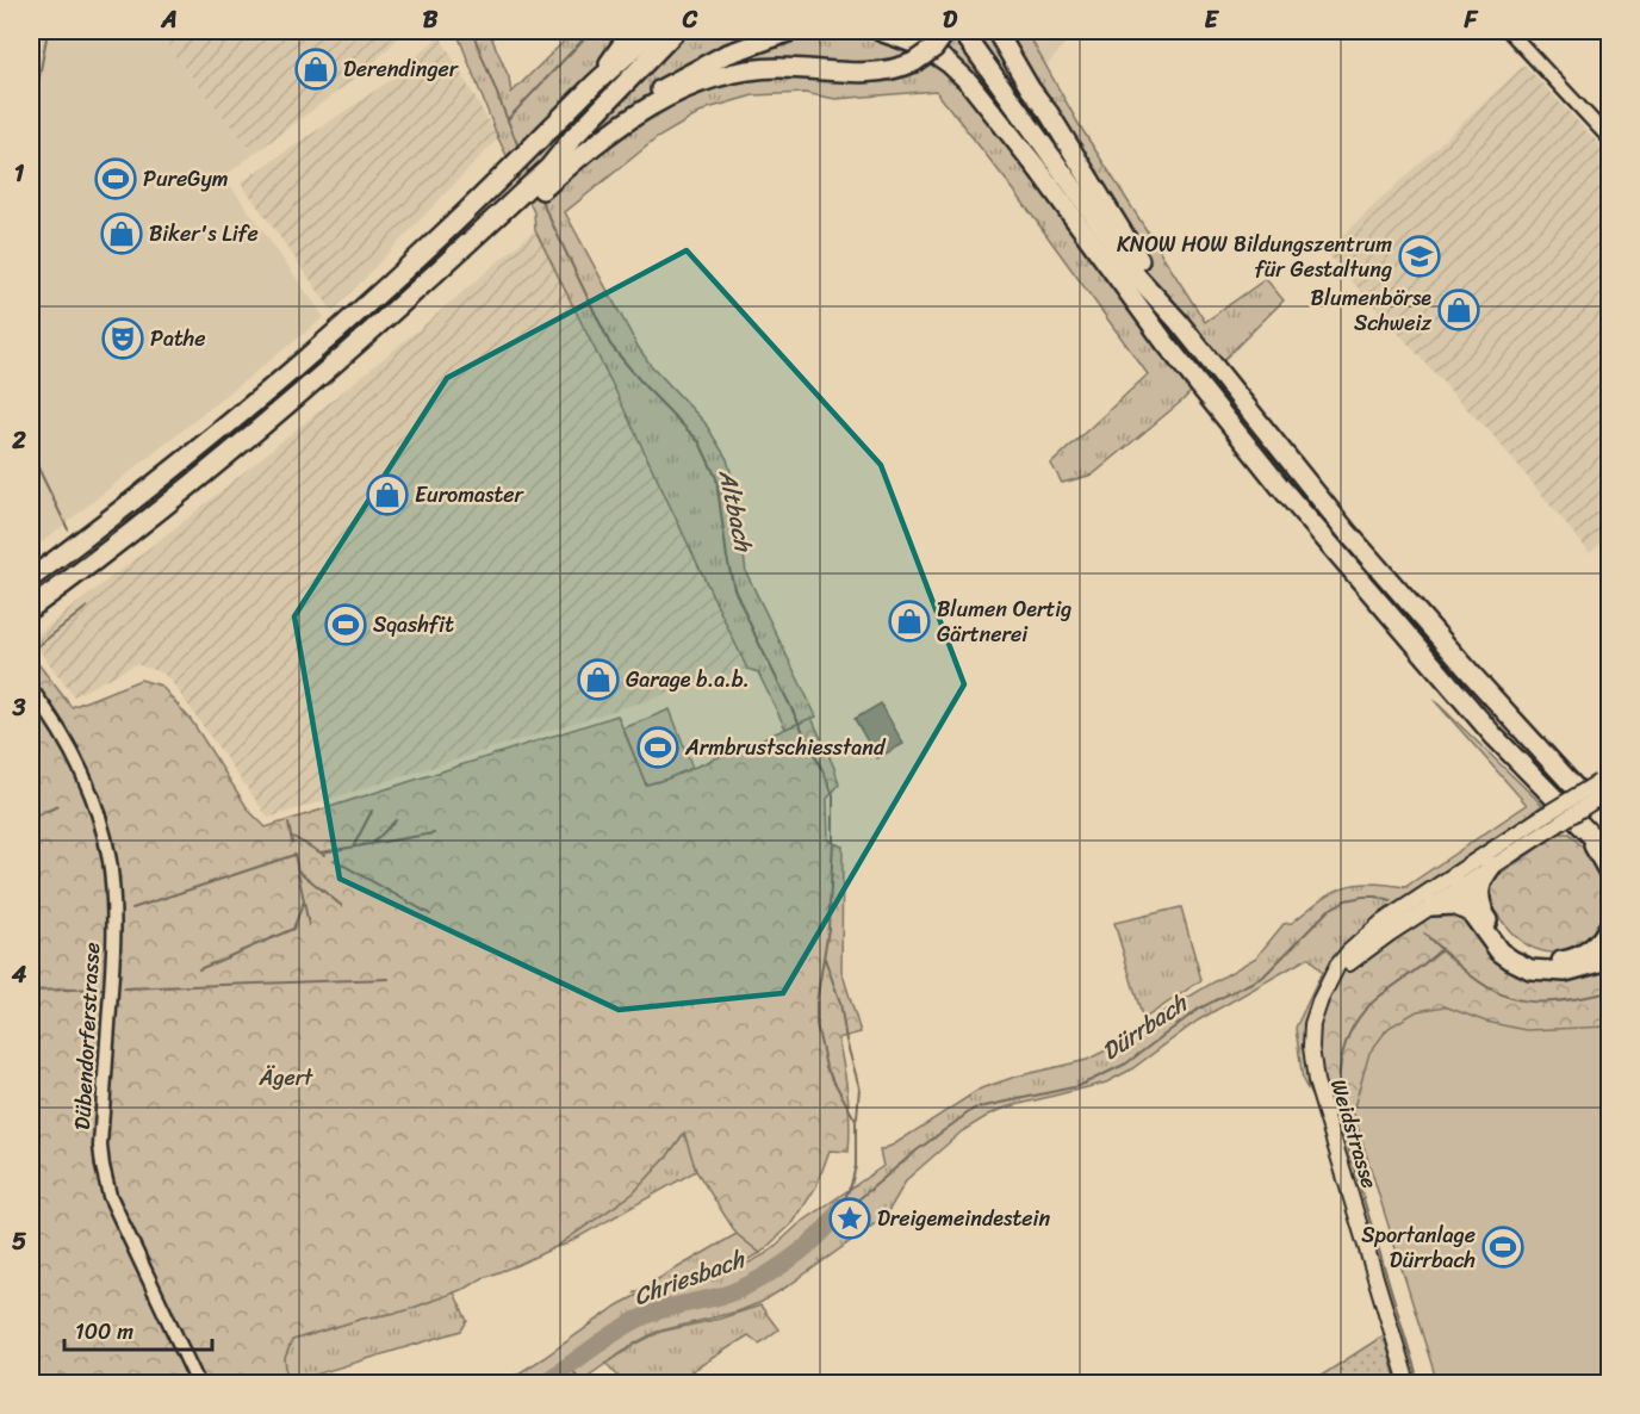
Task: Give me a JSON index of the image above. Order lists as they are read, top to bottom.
{
  "streets": {
    "main road": ["Weidstrasse"],
    "street": ["Dübendorferstrasse"]
  },
  "water": ["Altbach", "Dürrbach", "Chriesbach"],
  "parks": ["Ägert"],
  "places": {
    "shop": [
      "Derendinger",
      "Biker's Life",
      "Blumenbörse Schweiz",
      "Euromaster",
      "Blumen Oertig Gärtnerei",
      "Garage b.a.b."
    ],
    "sports": [
      "PureGym",
      "Sqashfit",
      "Armbrustschiesstand",
      "Sportanlage Dürrbach"
    ],
    "school or university": ["KNOW HOW Bildungszentrum für Gestaltung"],
    "theatre": ["Pathe"],
    "place": ["Dreigemeindestein"]
  },
  "scale_bar": "100 m",
  "grid": {
    "columns": [
      "A",
      "B",
      "C",
      "D",
      "E",
      "F"
    ],
    "rows": [
      "1",
      "2",
      "3",
      "4",
      "5"
    ]
  }
}
